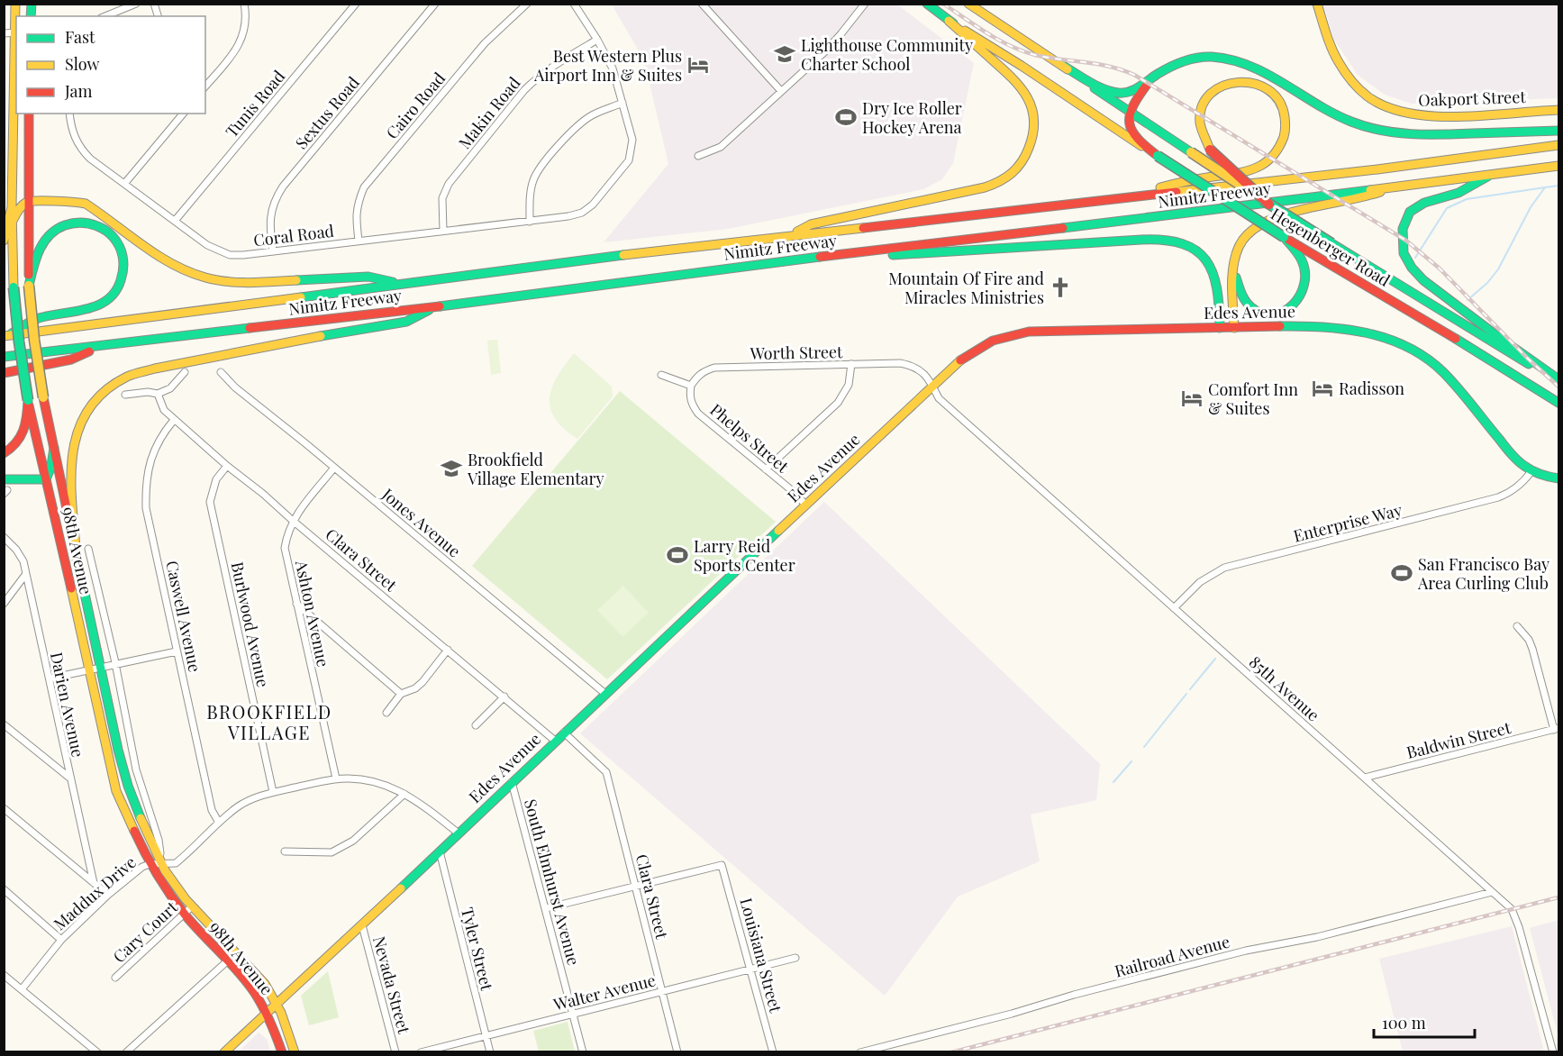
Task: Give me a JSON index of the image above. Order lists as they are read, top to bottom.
{
  "streets": {
    "main road": [
      "Oakport Street",
      "Nimitz Freeway",
      "Hegenberger Road",
      "Edes Avenue",
      "98th Avenue"
    ],
    "street": [
      "Tunis Road",
      "Cairo Road",
      "Sextus Road",
      "Makin Road",
      "Coral Road",
      "Worth Street",
      "Phelps Street",
      "Jones Avenue",
      "Enterprise Way",
      "Clara Street",
      "Ashton Avenue",
      "Caswell Avenue",
      "Burlwood Avenue",
      "85th Avenue",
      "Darien Avenue",
      "Baldwin Street",
      "South Elmhurst Avenue",
      "Maddux Drive",
      "Cary Court",
      "Tyler Street",
      "Louisiana Street",
      "Railroad Avenue",
      "Nevada Street",
      "Walter Avenue"
    ]
  },
  "crossings": [
    ["Tunis Road", "Coral Road"],
    ["Cairo Road", "Coral Road"],
    ["Sextus Road", "Coral Road"],
    ["Makin Road", "Coral Road"],
    ["Edes Avenue", "Worth Street"],
    ["Edes Avenue", "Phelps Street"],
    ["Edes Avenue", "Jones Avenue"],
    ["Edes Avenue", "Enterprise Way"],
    ["Edes Avenue", "98th Avenue"],
    ["Edes Avenue", "Clara Street"],
    ["Edes Avenue", "85th Avenue"],
    ["Edes Avenue", "South Elmhurst Avenue"],
    ["Edes Avenue", "Maddux Drive"],
    ["Edes Avenue", "Tyler Street"],
    ["Edes Avenue", "Nevada Street"],
    ["Worth Street", "Phelps Street"],
    ["Worth Street", "85th Avenue"],
    ["Jones Avenue", "Ashton Avenue"],
    ["Enterprise Way", "85th Avenue"],
    ["98th Avenue", "Maddux Drive"],
    ["98th Avenue", "Cary Court"],
    ["Clara Street", "Ashton Avenue"],
    ["Clara Street", "Caswell Avenue"],
    ["Clara Street", "Burlwood Avenue"],
    ["Clara Street", "Louisiana Street"],
    ["Clara Street", "Walter Avenue"],
    ["Ashton Avenue", "Maddux Drive"],
    ["Caswell Avenue", "Maddux Drive"],
    ["Burlwood Avenue", "Maddux Drive"],
    ["85th Avenue", "Baldwin Street"],
    ["85th Avenue", "Railroad Avenue"],
    ["South Elmhurst Avenue", "Walter Avenue"],
    ["Tyler Street", "Walter Avenue"],
    ["Louisiana Street", "Walter Avenue"]
  ],
  "districts": ["BROOKFIELD VILLAGE"],
  "places": {
    "school or university": ["Lighthouse Community Charter School", "Brookfield Village Elementary"],
    "hotel": ["Best Western Plus Airport Inn & Suites", "Radisson", "Comfort Inn & Suites"],
    "sports": ["Dry Ice Roller Hockey Arena", "Larry Reid Sports Center", "San Francisco Bay Area Curling Club"],
    "church": ["Mountain Of Fire and Miracles Ministries"]
  },
  "legend": ["Fast", "Slow", "Jam"],
  "scale_bar": "100 m"
}
